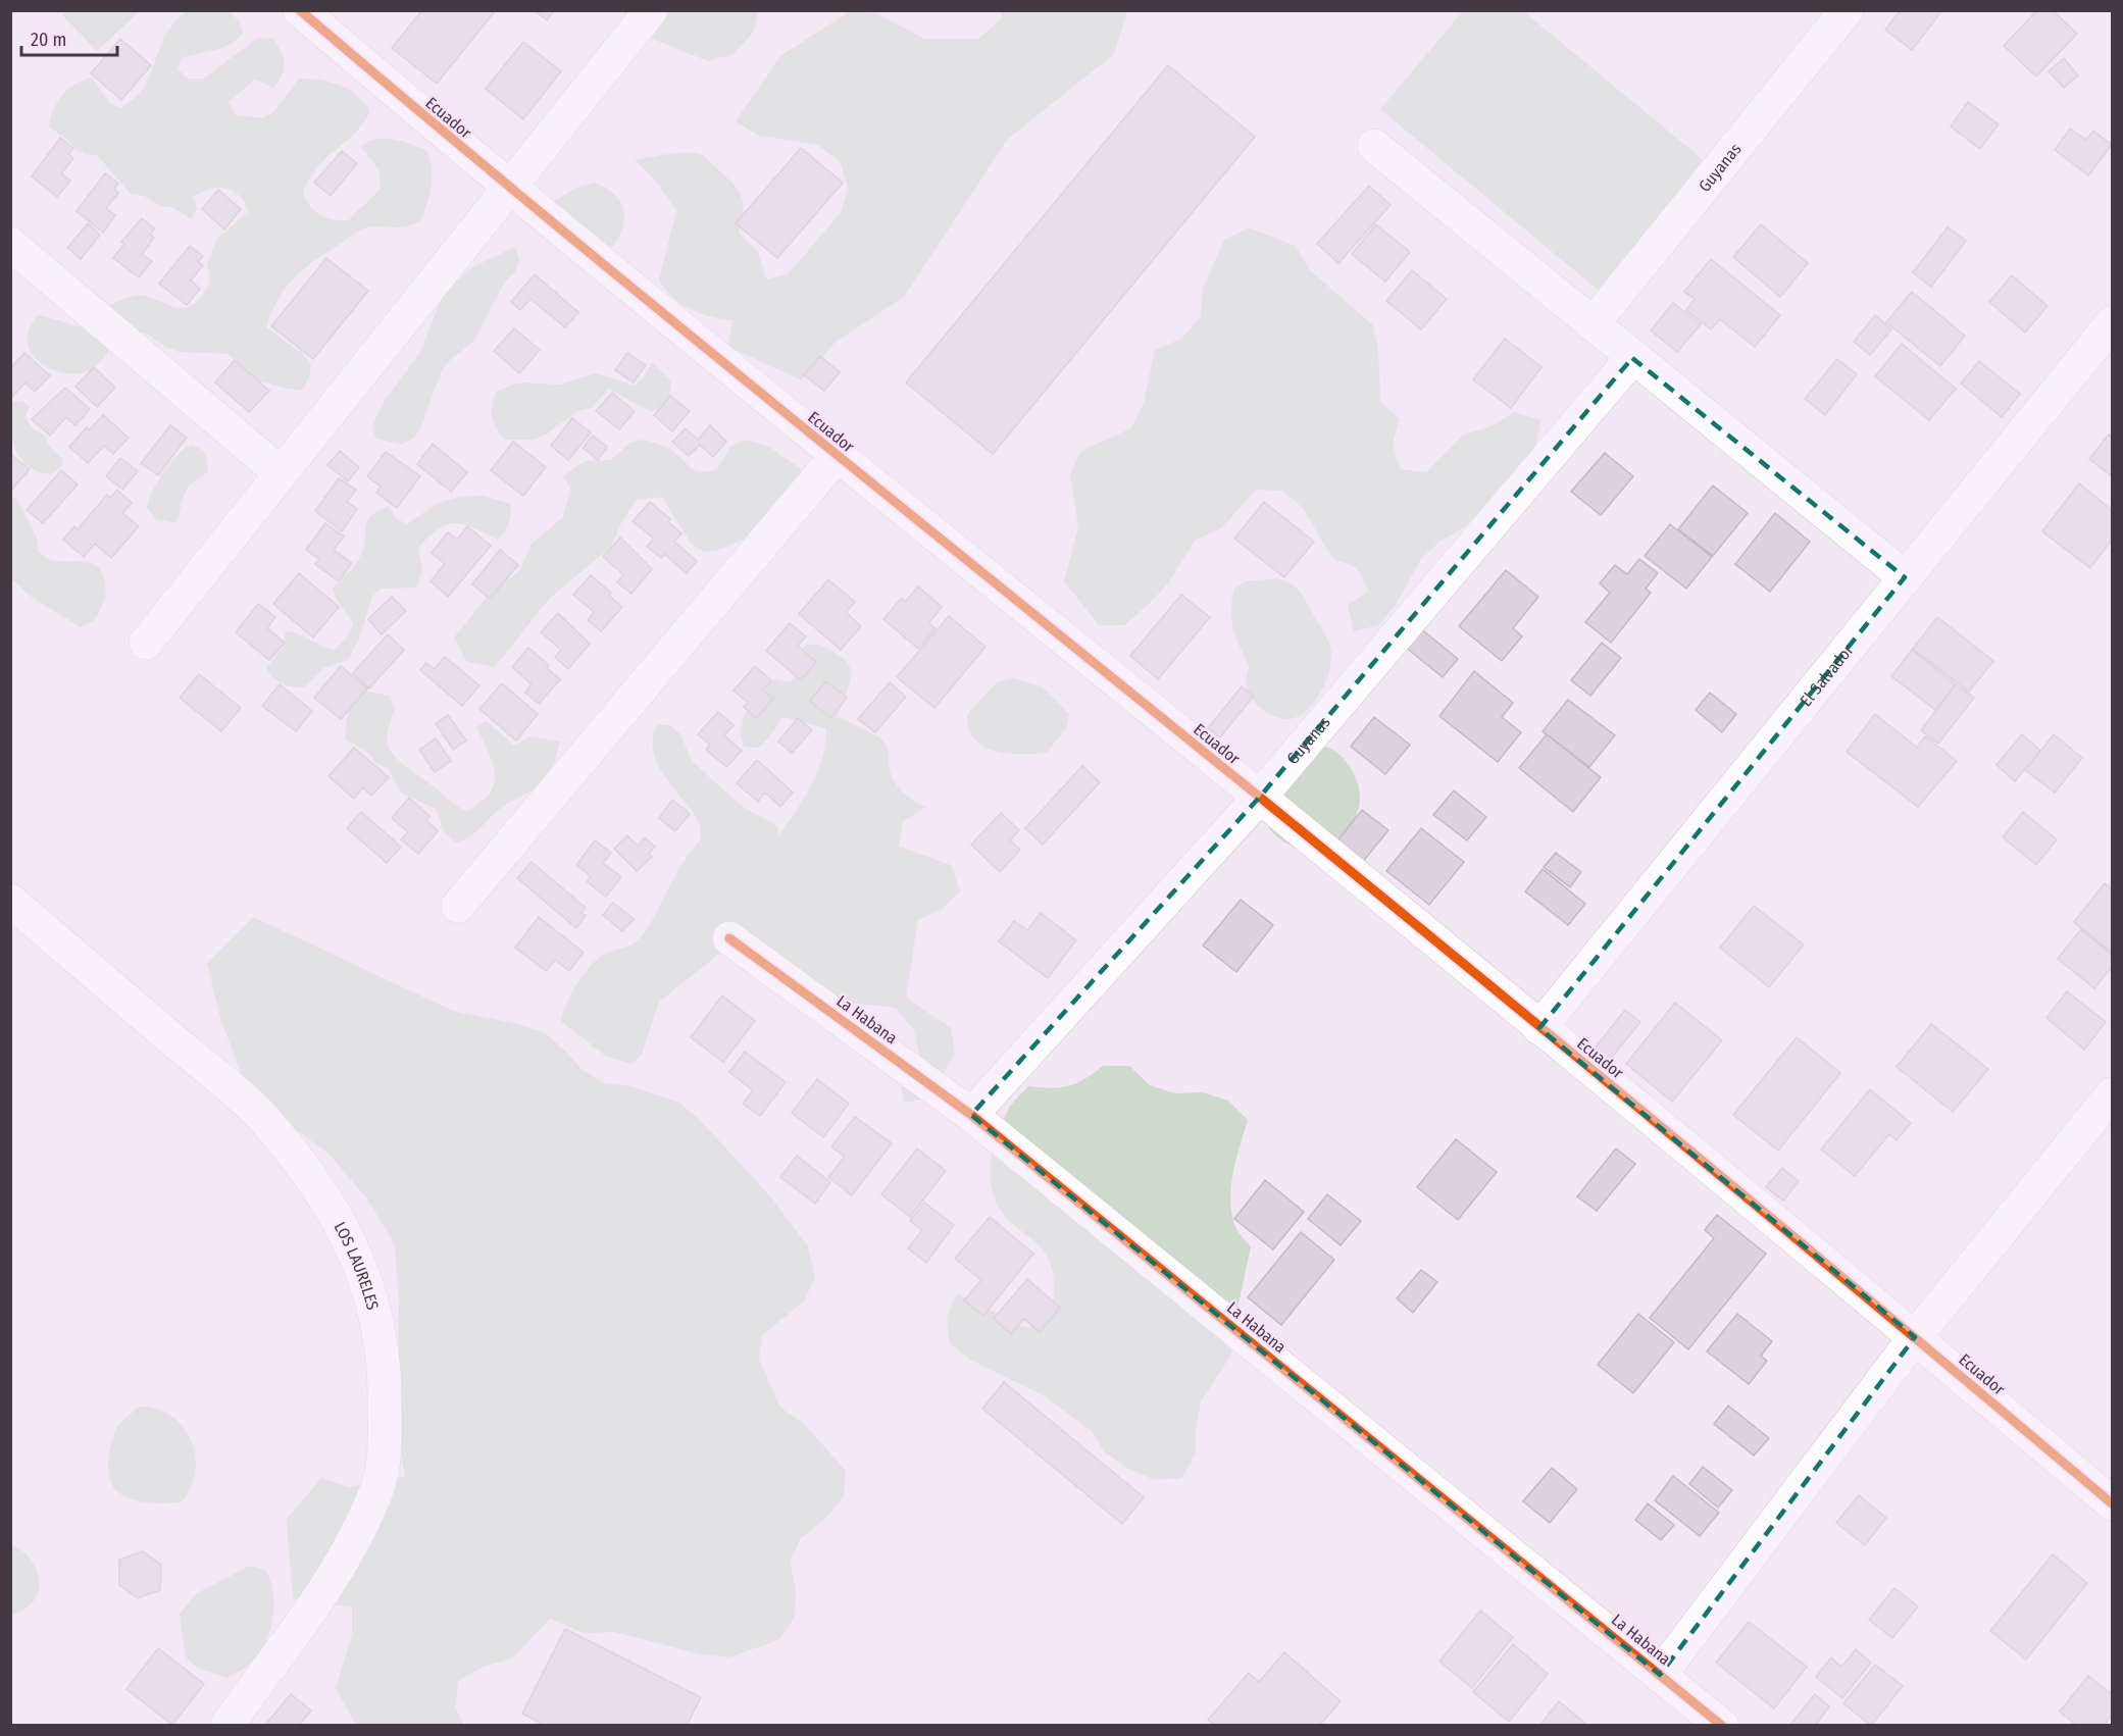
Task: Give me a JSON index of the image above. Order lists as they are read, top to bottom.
{
  "streets": {
    "street": [
      "Ecuador",
      "Guyanas",
      "El Salvador",
      "La Habana",
      "LOS LAURELES"
    ]
  },
  "crossings": [
    ["Ecuador", "Guyanas"],
    ["Ecuador", "El Salvador"],
    ["Guyanas", "La Habana"]
  ],
  "scale_bar": "20 m"
}
